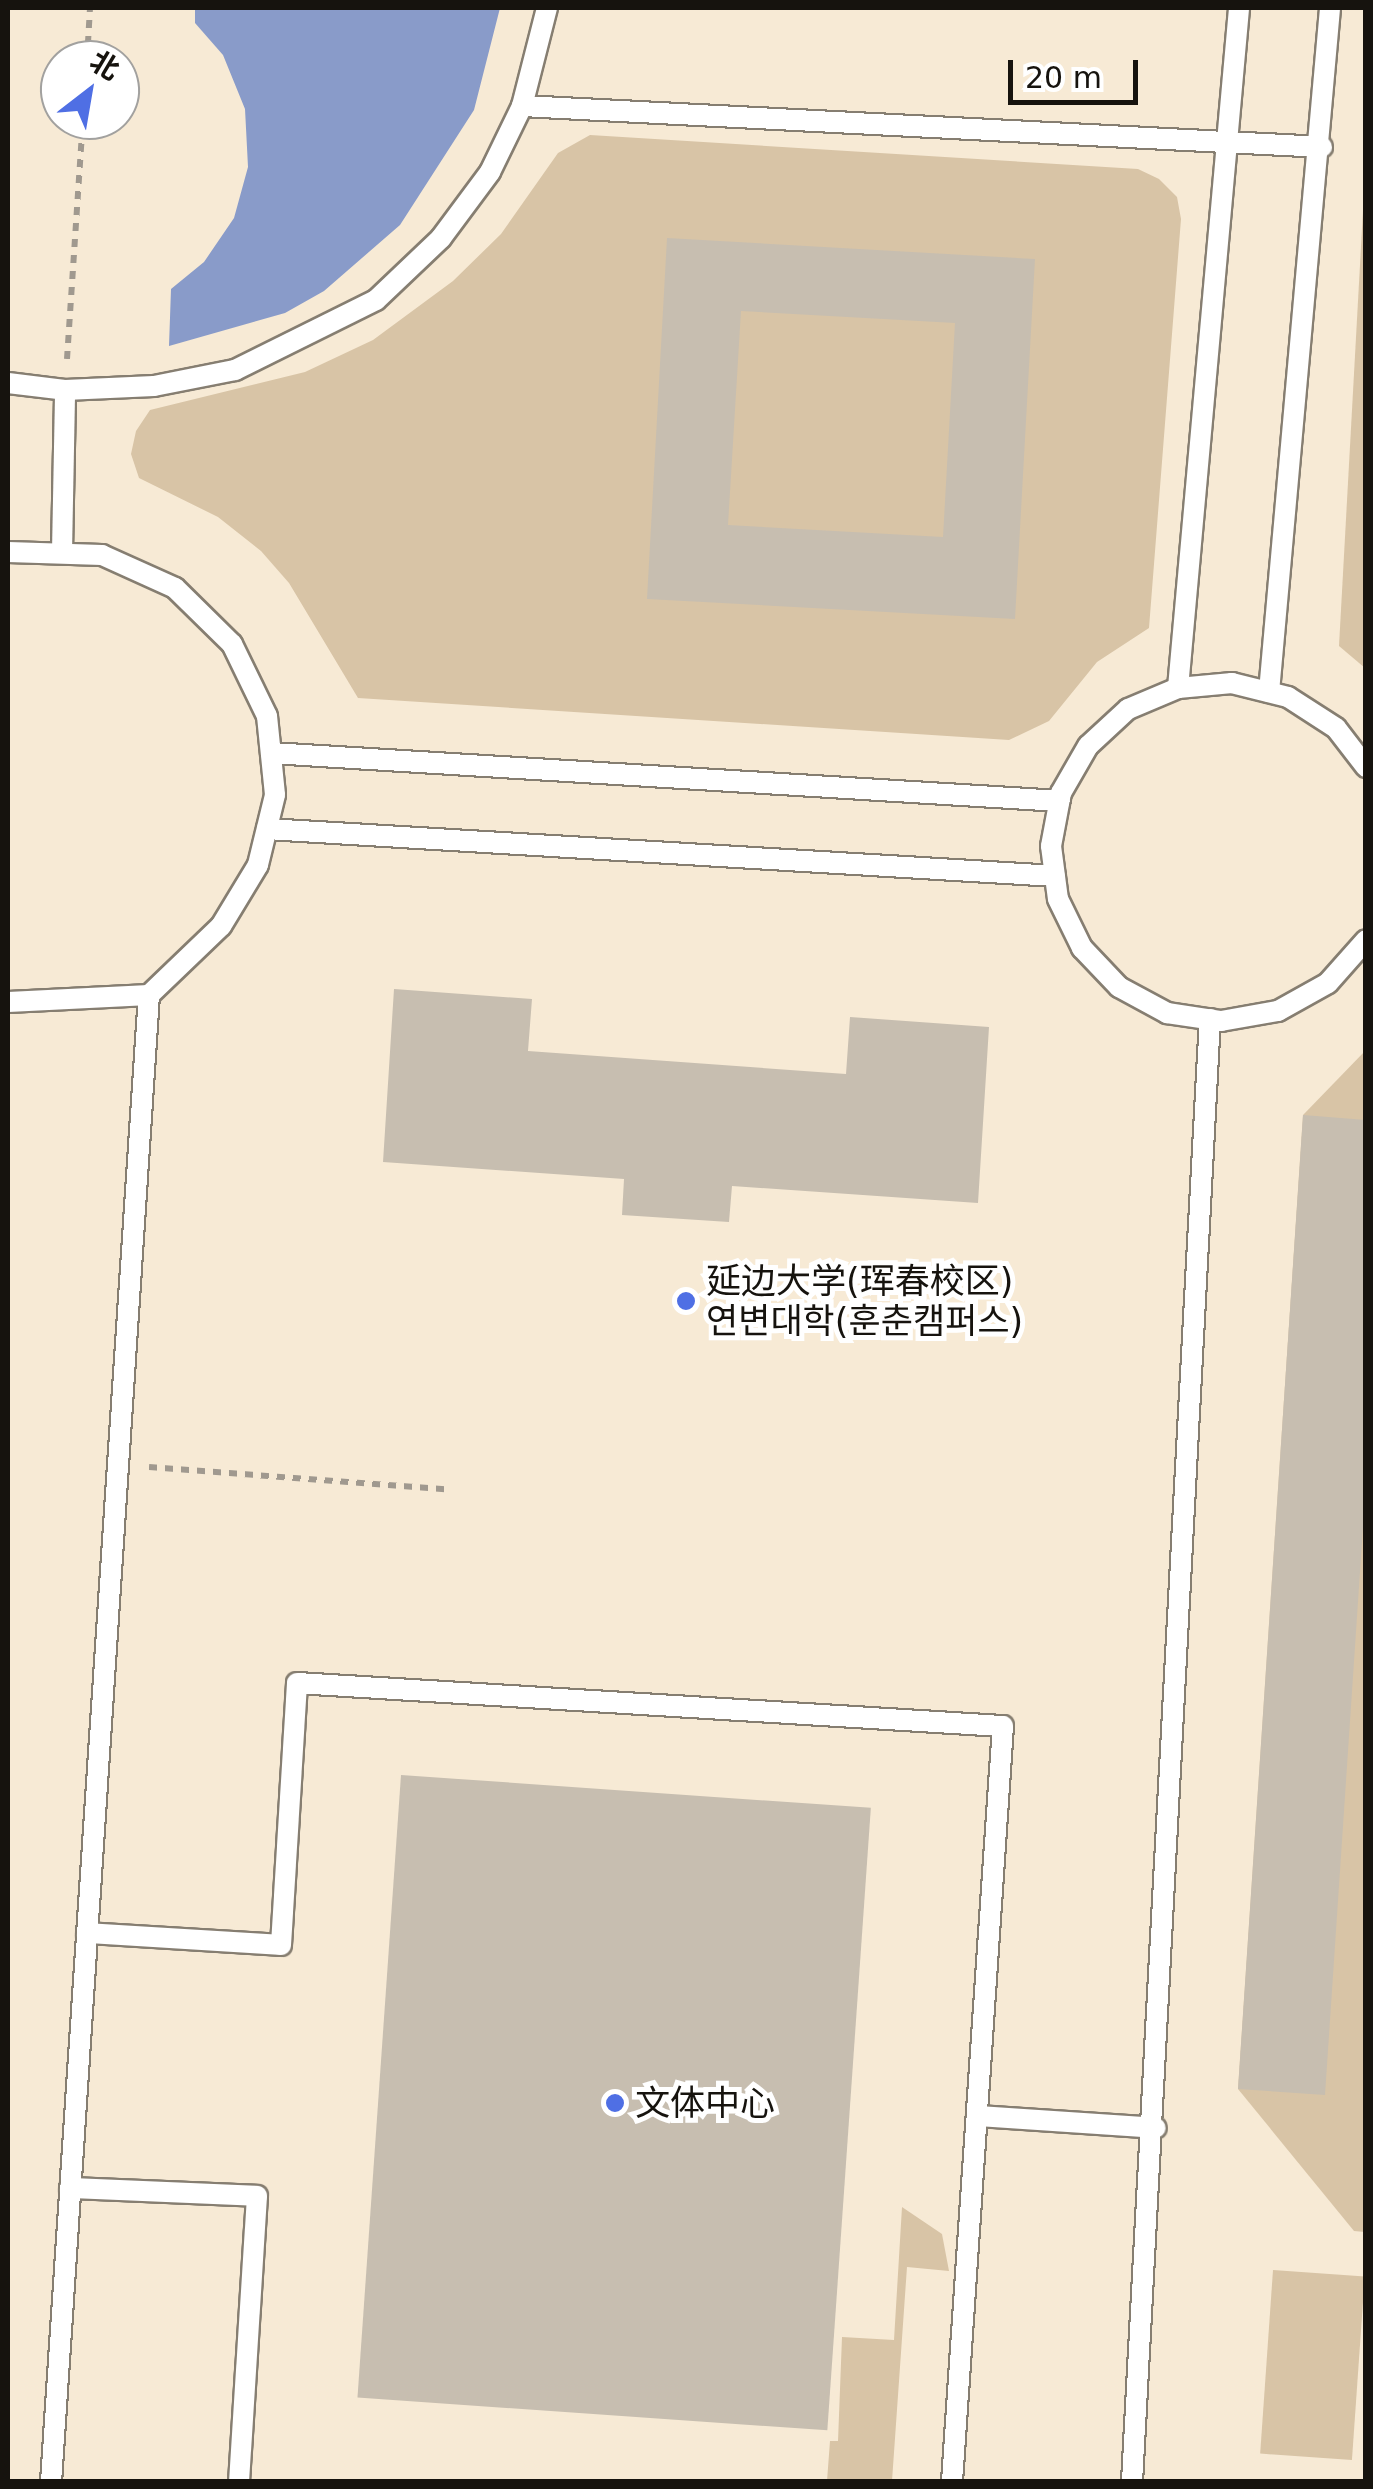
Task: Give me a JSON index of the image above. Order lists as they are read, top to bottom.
{
  "places": ["延边大学(珲春校区) 연변대학(훈춘캠퍼스)", "文体中心"],
  "scale_bar": "20 m",
  "north": "top right"
}
